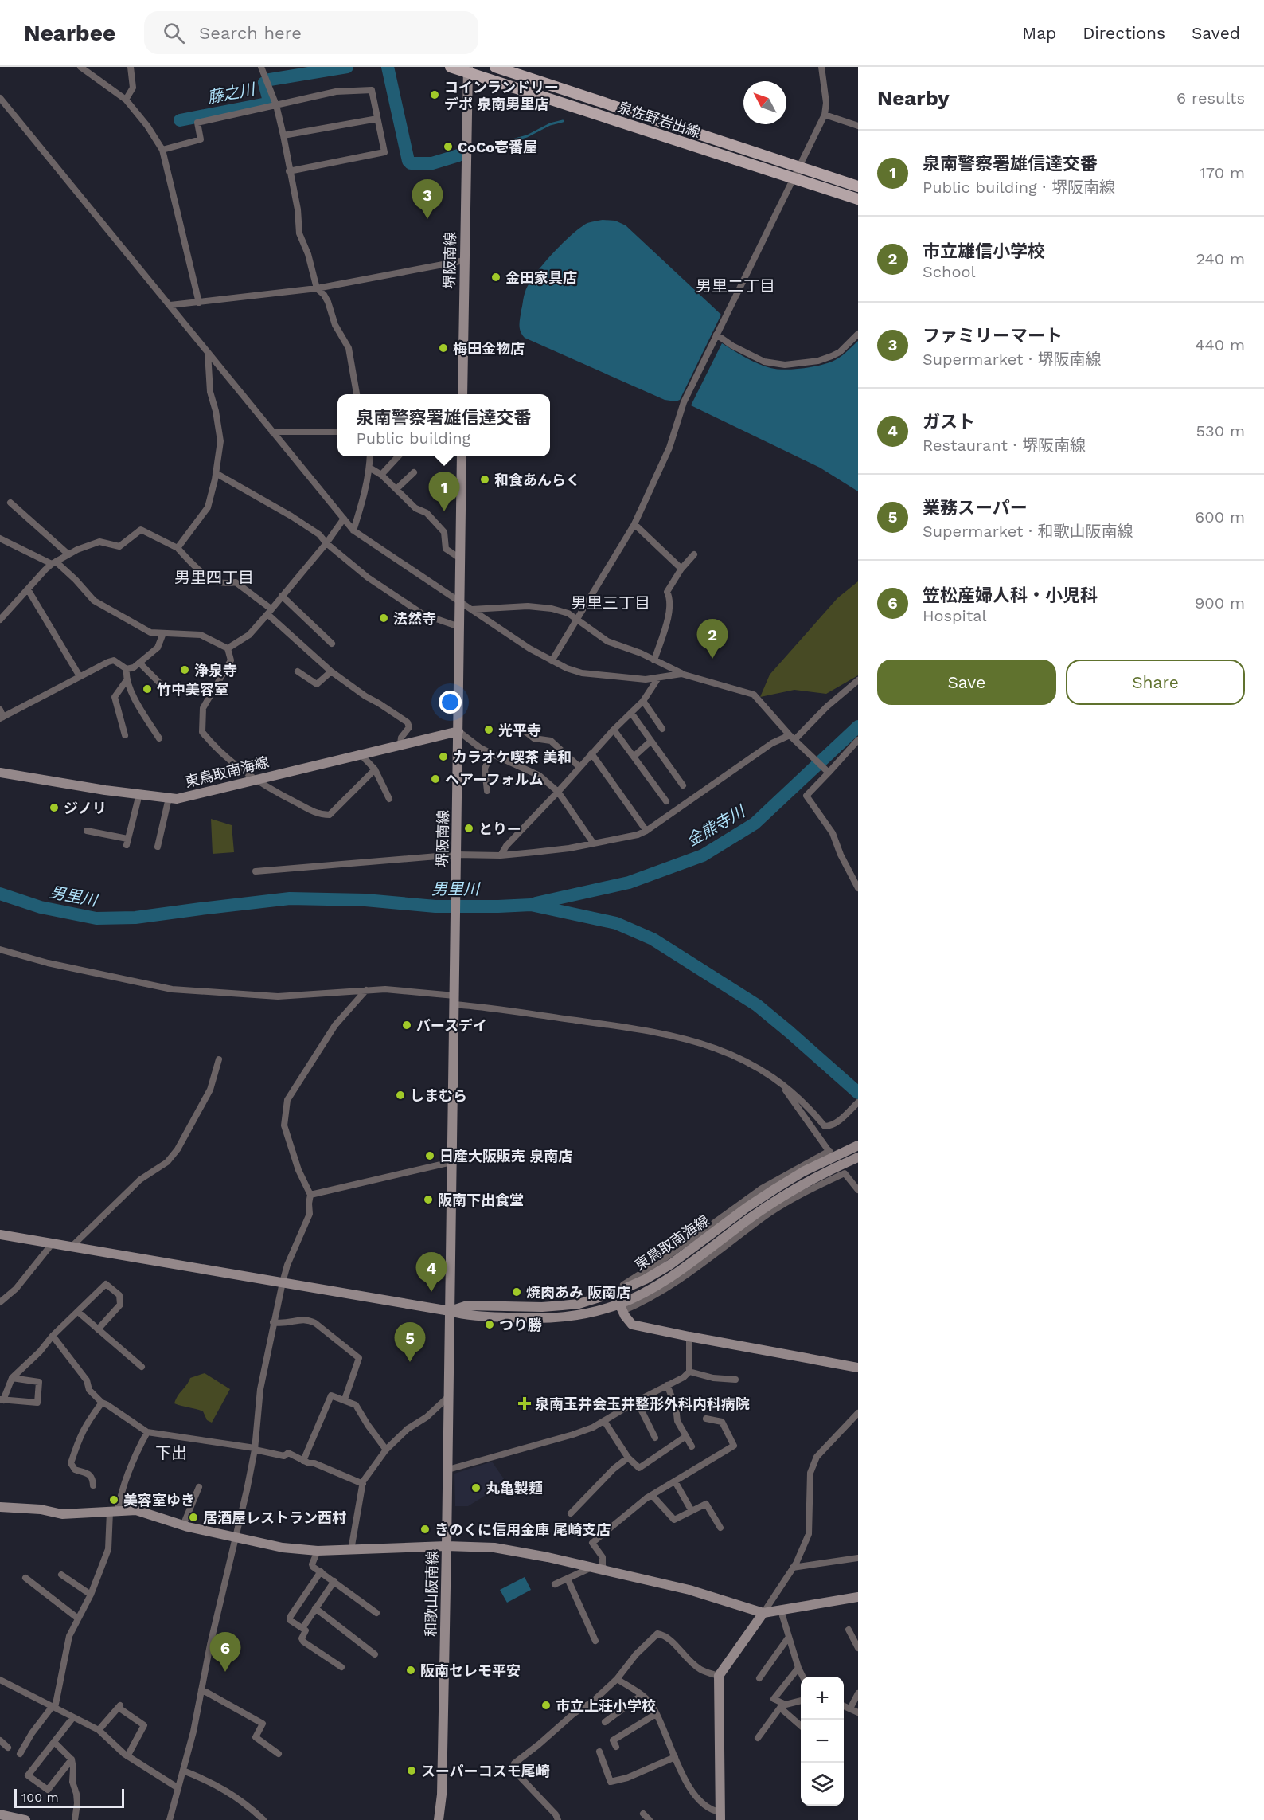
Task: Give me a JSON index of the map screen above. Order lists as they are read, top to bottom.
{
  "streets": {
    "main road": [
      "泉佐野岩出線",
      "堺阪南線",
      "東鳥取南海線",
      "和歌山阪南線"
    ]
  },
  "crossings": [
    ["泉佐野岩出線", "堺阪南線"],
    ["堺阪南線", "東鳥取南海線"],
    ["堺阪南線", "和歌山阪南線"],
    ["東鳥取南海線", "和歌山阪南線"]
  ],
  "districts": [
    "男里二丁目",
    "男里四丁目",
    "男里三丁目",
    "下出"
  ],
  "water": ["藤之川", "金熊寺川", "男里川"],
  "places": {
    "other": [
      "コインランドリー デポ 泉南男里店",
      "CoCo壱番屋",
      "金田家具店",
      "梅田金物店",
      "和食あんらく",
      "法然寺",
      "浄泉寺",
      "竹中美容室",
      "光平寺",
      "カラオケ喫茶 美和",
      "ヘアーフォルム",
      "ジノリ",
      "とりー",
      "バースデイ",
      "しまむら",
      "日産大阪販売 泉南店",
      "阪南下出食堂",
      "焼肉あみ 阪南店",
      "つり勝",
      "丸亀製麺",
      "美容室ゆき",
      "居酒屋レストラン西村",
      "きのくに信用金庫 尾崎支店",
      "阪南セレモ平安",
      "市立上荘小学校",
      "スーパーコスモ尾崎"
    ],
    "health": ["泉南玉井会玉井整形外科内科病院"]
  },
  "scale_bar": "100 m",
  "north": "top left",
  "page": {
    "header": "Nearbee",
    "search": "Search here",
    "nav": ["Map", "Directions", "Saved"],
    "heading": ["Nearby", "6 results"],
    "list": [
      {
        "mark": "1",
        "name": "泉南警察署雄信達交番",
        "note": "Public building · 堺阪南線",
        "value": "170 m"
      },
      {
        "mark": "2",
        "name": "市立雄信小学校",
        "note": "School",
        "value": "240 m"
      },
      {
        "mark": "3",
        "name": "ファミリーマート",
        "note": "Supermarket · 堺阪南線",
        "value": "440 m"
      },
      {
        "mark": "4",
        "name": "ガスト",
        "note": "Restaurant · 堺阪南線",
        "value": "530 m"
      },
      {
        "mark": "5",
        "name": "業務スーパー",
        "note": "Supermarket · 和歌山阪南線",
        "value": "600 m"
      },
      {
        "mark": "6",
        "name": "笠松産婦人科・小児科",
        "note": "Hospital",
        "value": "900 m"
      }
    ],
    "pins": [
      "3",
      "1",
      "2",
      "4",
      "5",
      "6"
    ],
    "popup": ["泉南警察署雄信達交番", "Public building"],
    "buttons": ["Save", "Share"],
    "map_buttons": ["+", "−"],
    "scale": "100 m"
  }
}
